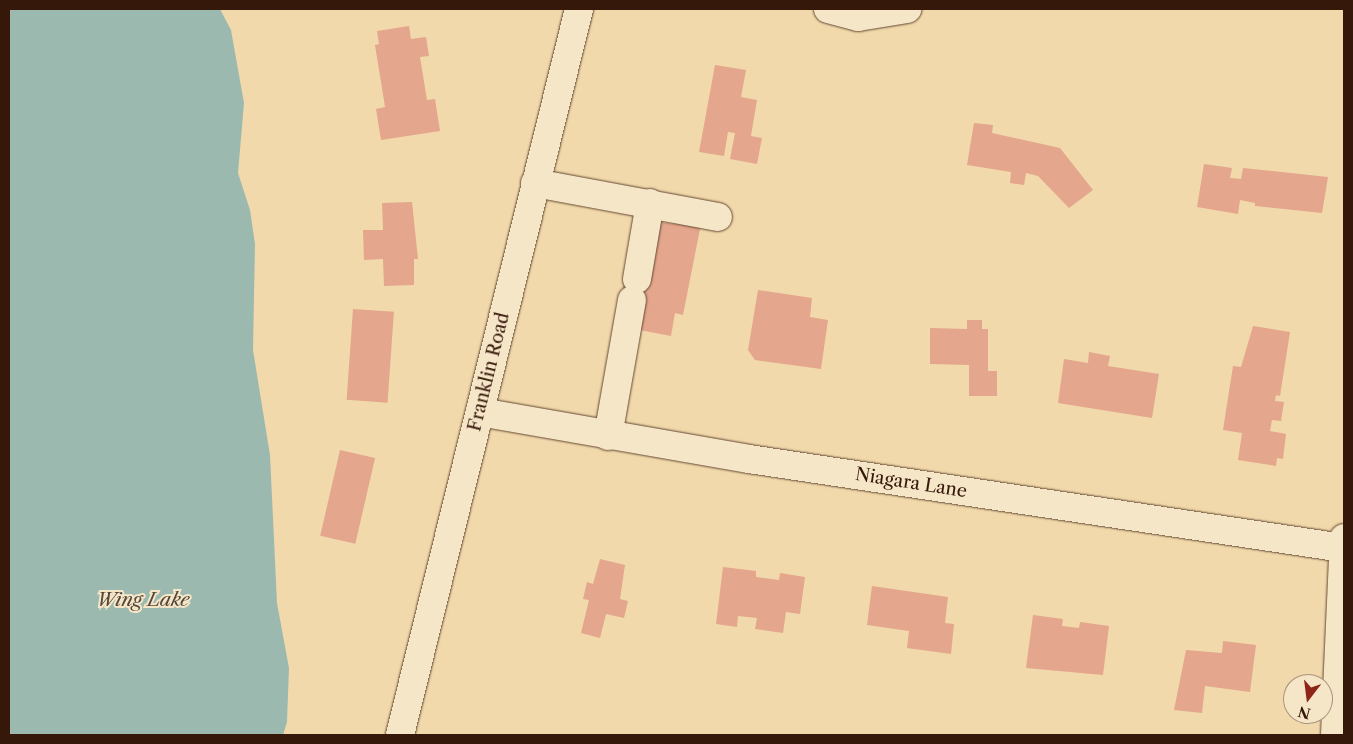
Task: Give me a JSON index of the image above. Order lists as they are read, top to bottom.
{
  "streets": {
    "street": ["Franklin Road", "Niagara Lane"]
  },
  "crossings": [
    ["Franklin Road", "Niagara Lane"]
  ],
  "water": ["Wing Lake"],
  "north": "bottom"
}
